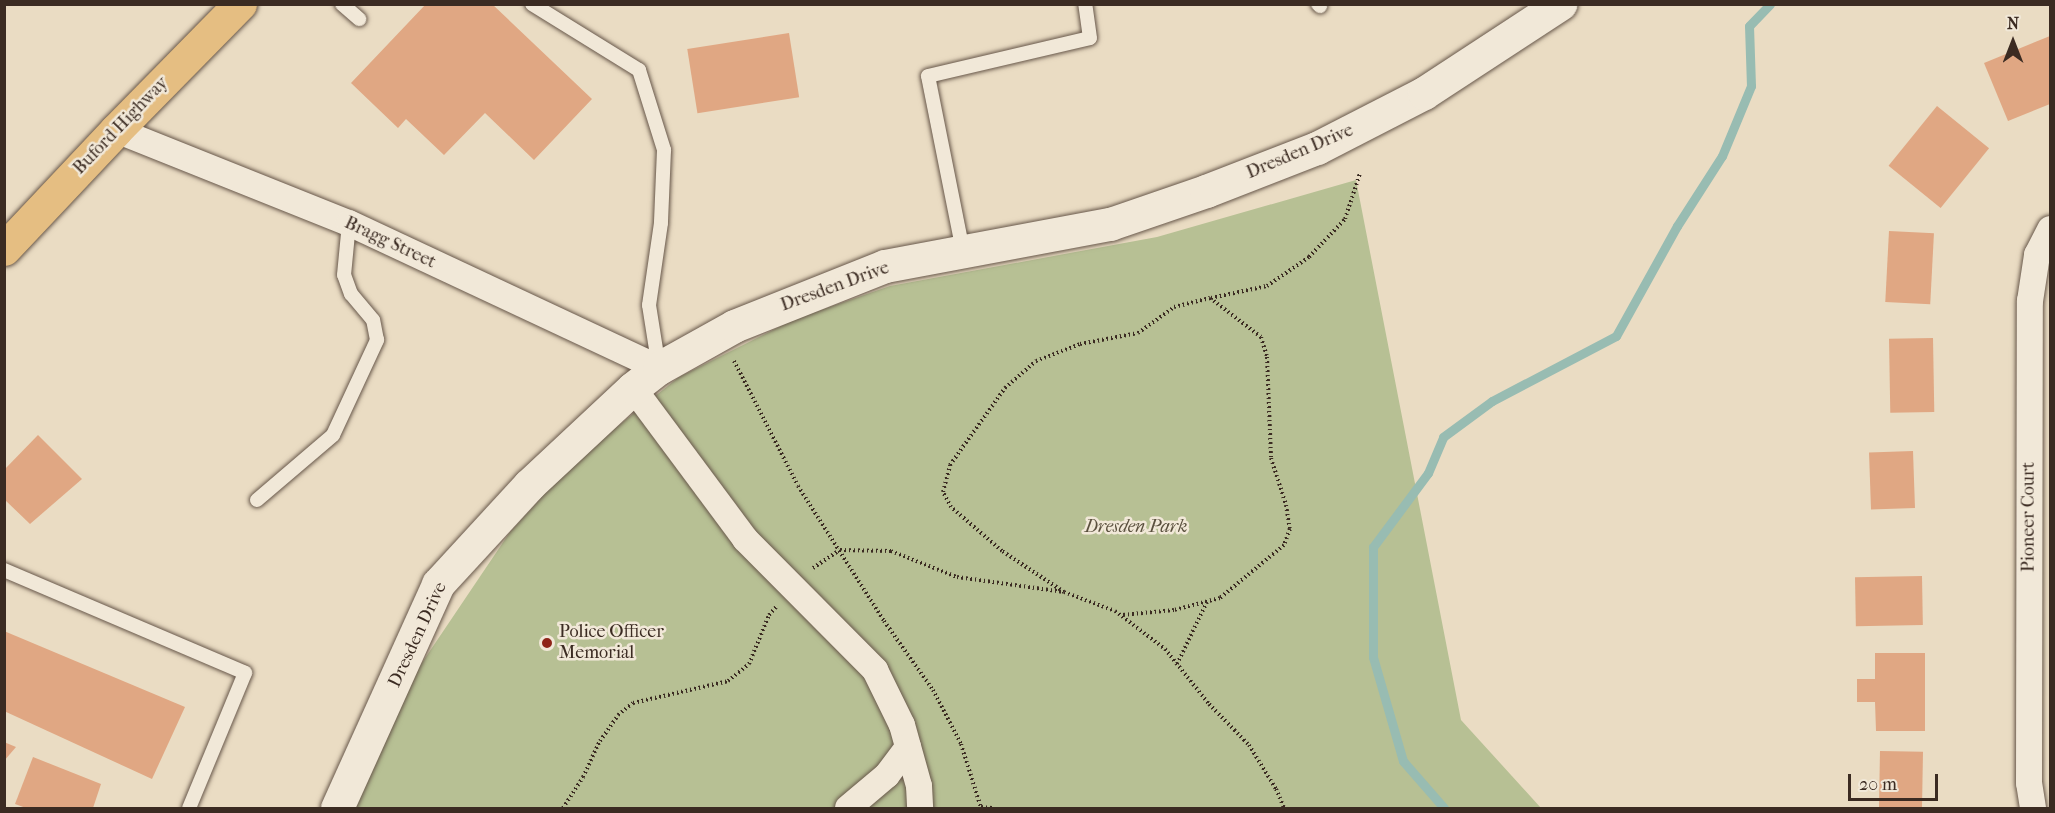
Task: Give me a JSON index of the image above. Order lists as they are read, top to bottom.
{
  "streets": {
    "main road": ["Buford Highway"],
    "street": ["Dresden Drive", "Bragg Street", "Pioneer Court"]
  },
  "crossings": [
    ["Buford Highway", "Bragg Street"],
    ["Dresden Drive", "Bragg Street"]
  ],
  "parks": ["Dresden Park"],
  "places": ["Police Officer Memorial"],
  "scale_bar": "20 m",
  "north": "top"
}
